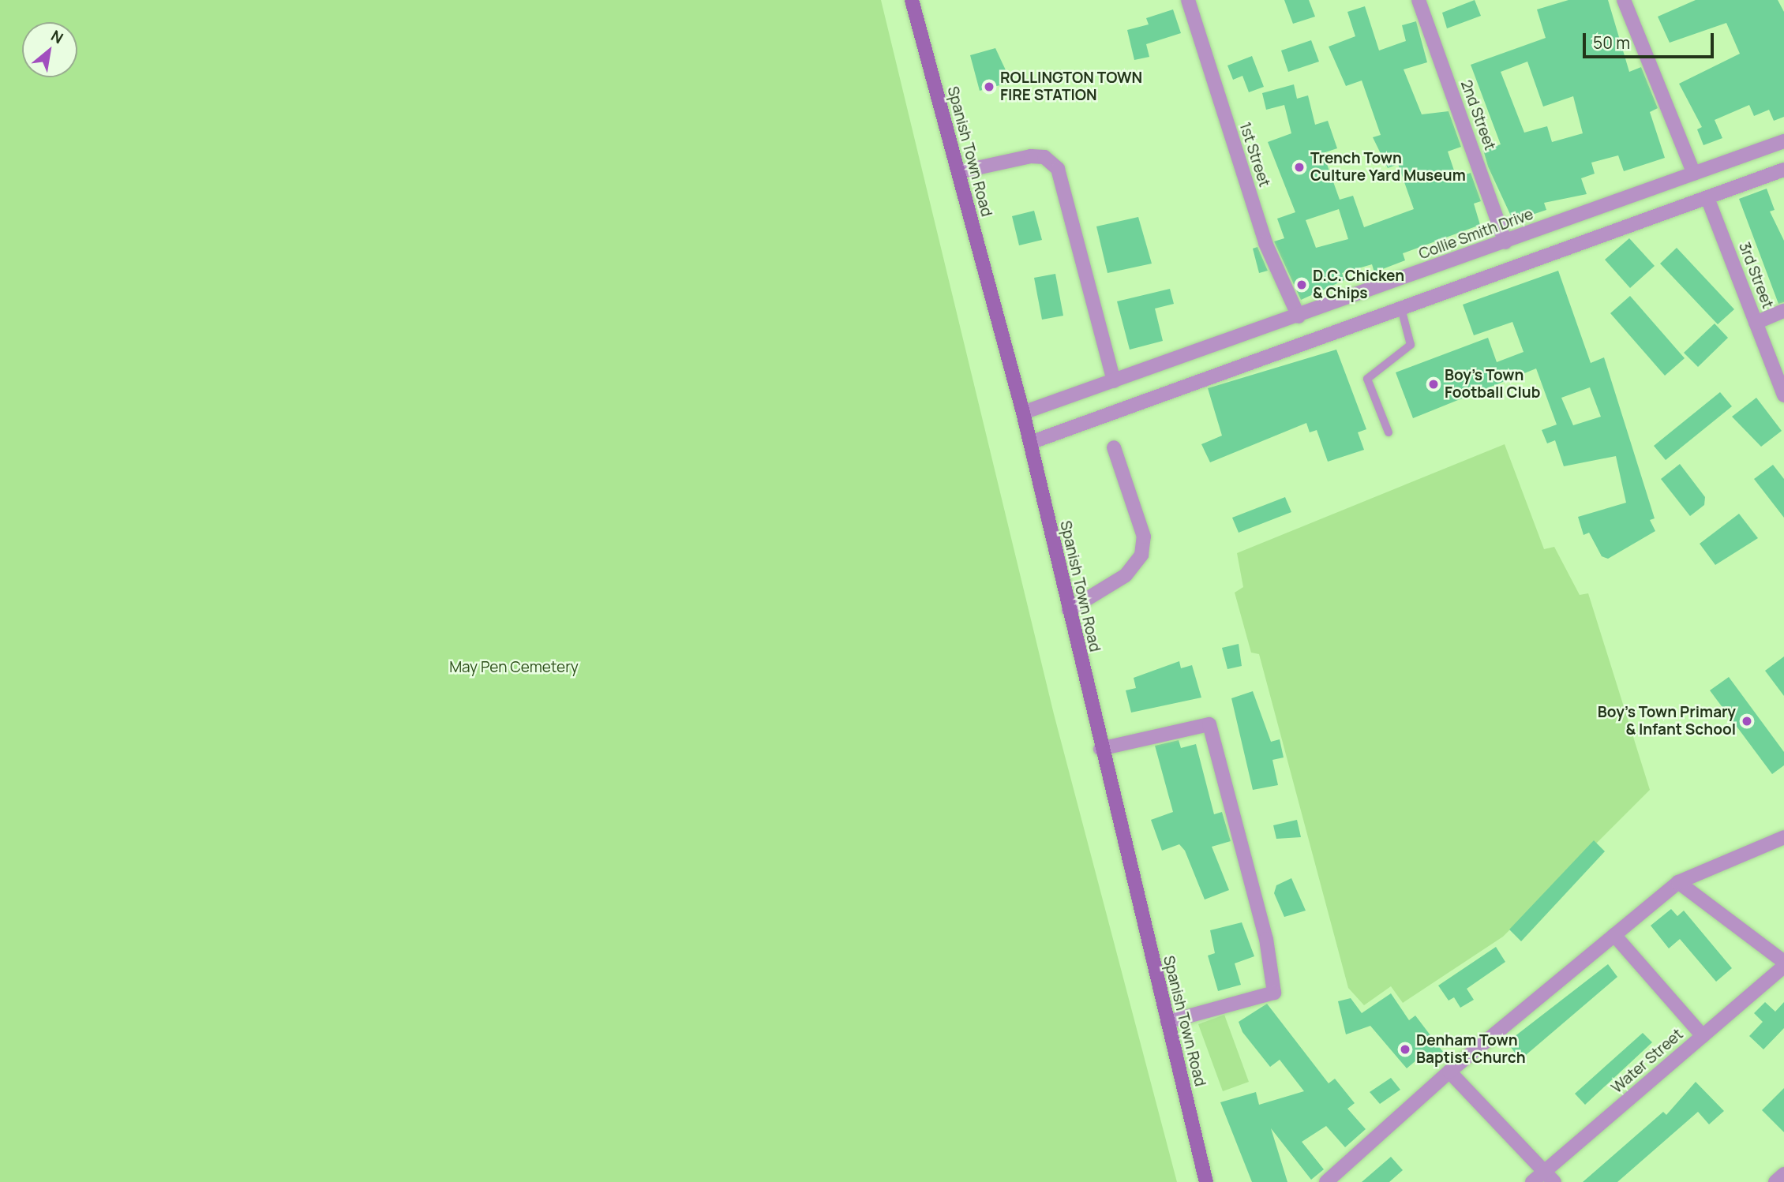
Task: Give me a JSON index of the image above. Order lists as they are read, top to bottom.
{
  "streets": {
    "main road": ["Spanish Town Road"],
    "street": [
      "2nd Street",
      "1st Street",
      "Collie Smith Drive",
      "3rd Street",
      "Water Street"
    ]
  },
  "crossings": [
    ["2nd Street", "Collie Smith Drive"],
    ["Spanish Town Road", "Collie Smith Drive"],
    ["1st Street", "Collie Smith Drive"]
  ],
  "parks": ["May Pen Cemetery"],
  "places": [
    "ROLLINGTON TOWN FIRE STATION",
    "Trench Town Culture Yard Museum",
    "D.C. Chicken & Chips",
    "Boy's Town Football Club",
    "Boy's Town Primary & Infant School",
    "Denham Town Baptist Church"
  ],
  "scale_bar": "50 m",
  "north": "top right"
}
